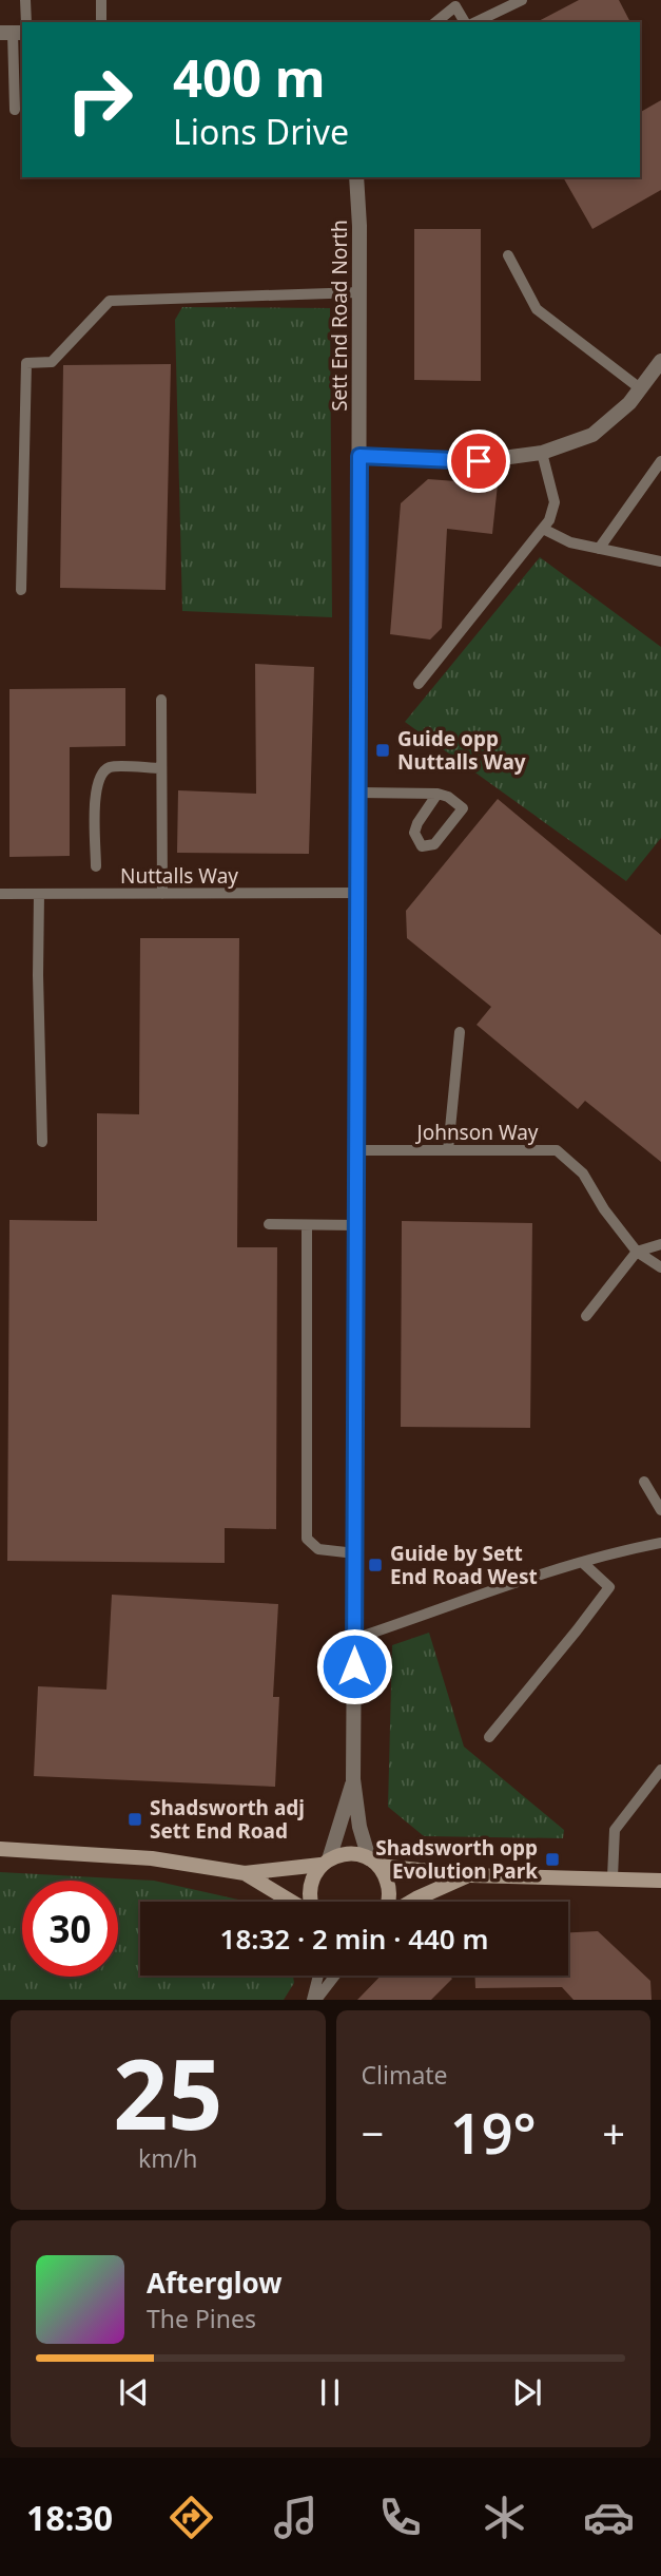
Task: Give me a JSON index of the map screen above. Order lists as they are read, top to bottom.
{
  "streets": {
    "street": ["Sett End Road North"],
    "lane": ["Nuttalls Way", "Johnson Way"]
  },
  "crossings": [
    ["Sett End Road North", "Nuttalls Way"],
    ["Sett End Road North", "Johnson Way"]
  ],
  "places": {
    "transit": [
      "Guide opp Nuttalls Way",
      "Guide by Sett End Road West",
      "Shadsworth adj Sett End Road",
      "Shadsworth opp Evolution Park"
    ]
  },
  "page": {
    "turn": ["400 m", "Lions Drive"],
    "limit": "30",
    "trip": "18:32 · 2 min · 440 m",
    "tile": [
      ["25", "km/h"],
      "Climate"
    ],
    "heat": ["−", "19°", "+"],
    "song": ["Afterglow", "The Pines"],
    "tabs": "18:30"
  }
}
